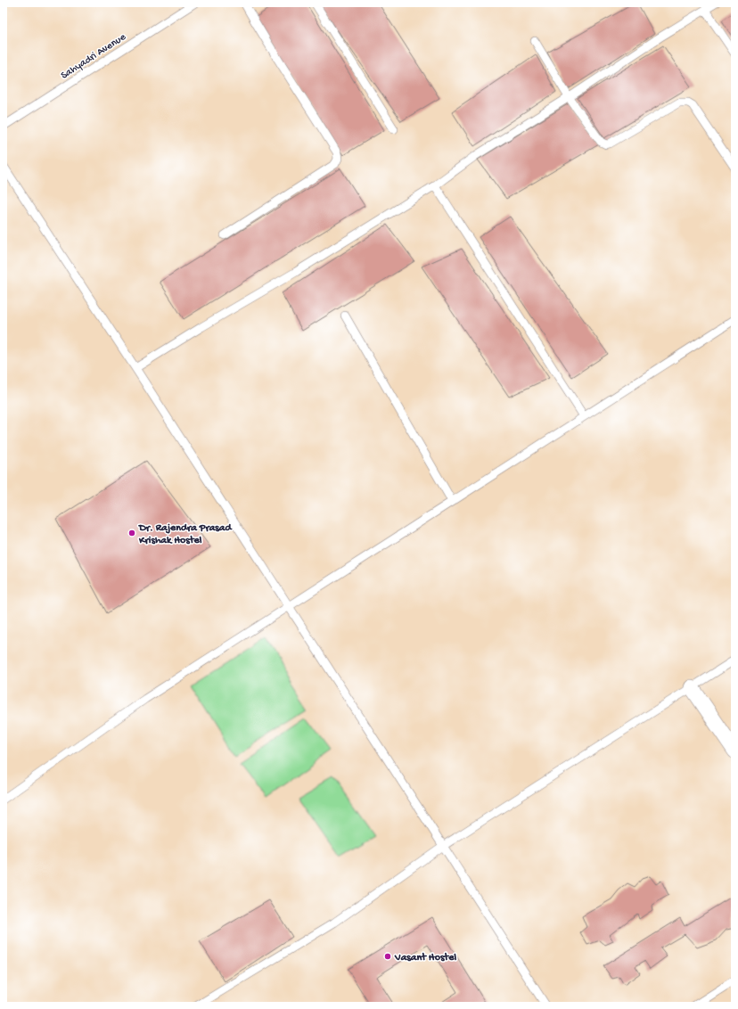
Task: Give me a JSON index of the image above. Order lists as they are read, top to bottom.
{
  "streets": {
    "lane": ["Sahyadri Avenue"]
  },
  "places": ["Dr. Rajendra Prasad Krishak Hostel", "Vasant Hostel"]
}
